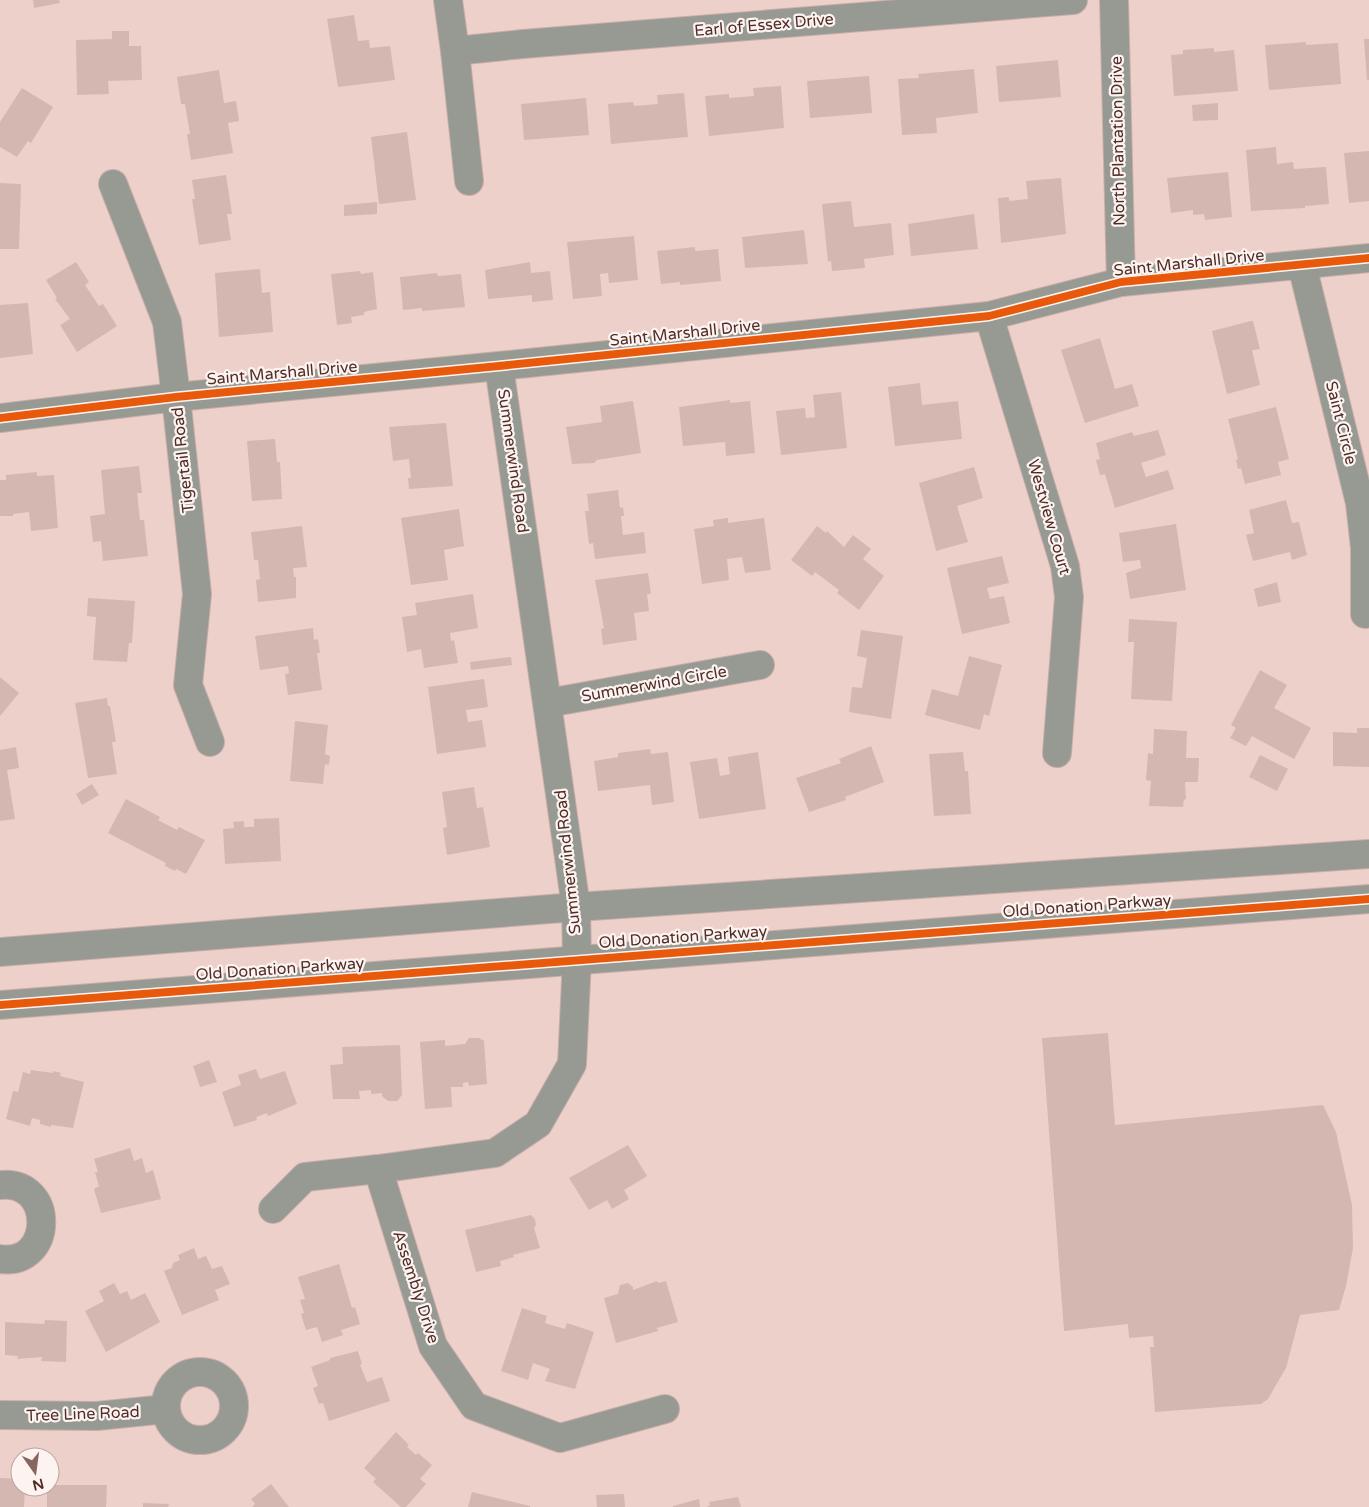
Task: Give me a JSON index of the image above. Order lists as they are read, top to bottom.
{
  "streets": {
    "street": [
      "Earl of Essex Drive",
      "North Plantation Drive",
      "Saint Marshall Drive",
      "Saint Circle",
      "Tigertail Road",
      "Summerwind Road",
      "Westview Court",
      "Summerwind Circle",
      "Old Donation Parkway",
      "Assembly Drive",
      "Tree Line Road"
    ]
  },
  "crossings": [
    ["North Plantation Drive", "Saint Marshall Drive"],
    ["Saint Marshall Drive", "Saint Circle"],
    ["Saint Marshall Drive", "Tigertail Road"],
    ["Saint Marshall Drive", "Summerwind Road"],
    ["Saint Marshall Drive", "Westview Court"],
    ["Summerwind Road", "Summerwind Circle"],
    ["Summerwind Road", "Old Donation Parkway"],
    ["Summerwind Road", "Assembly Drive"]
  ],
  "north": "bottom"
}
